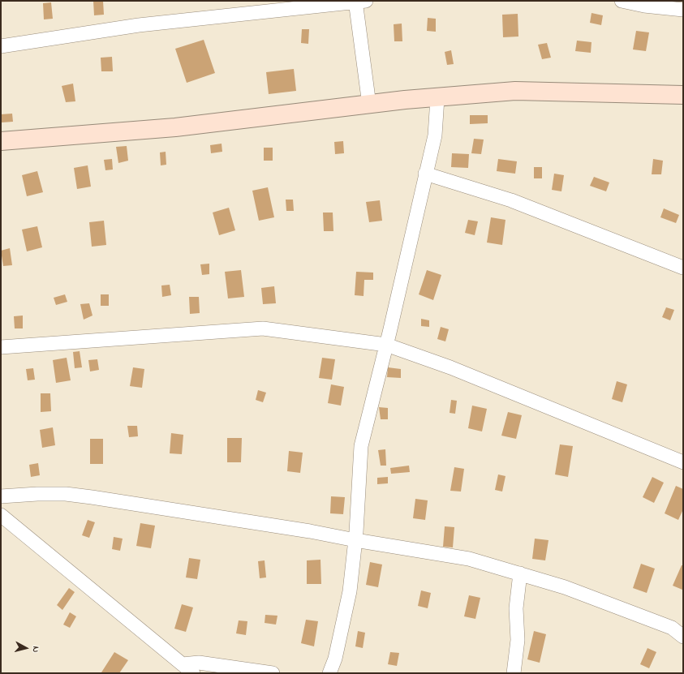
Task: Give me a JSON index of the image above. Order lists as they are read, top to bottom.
{
  "north": "right"
}
